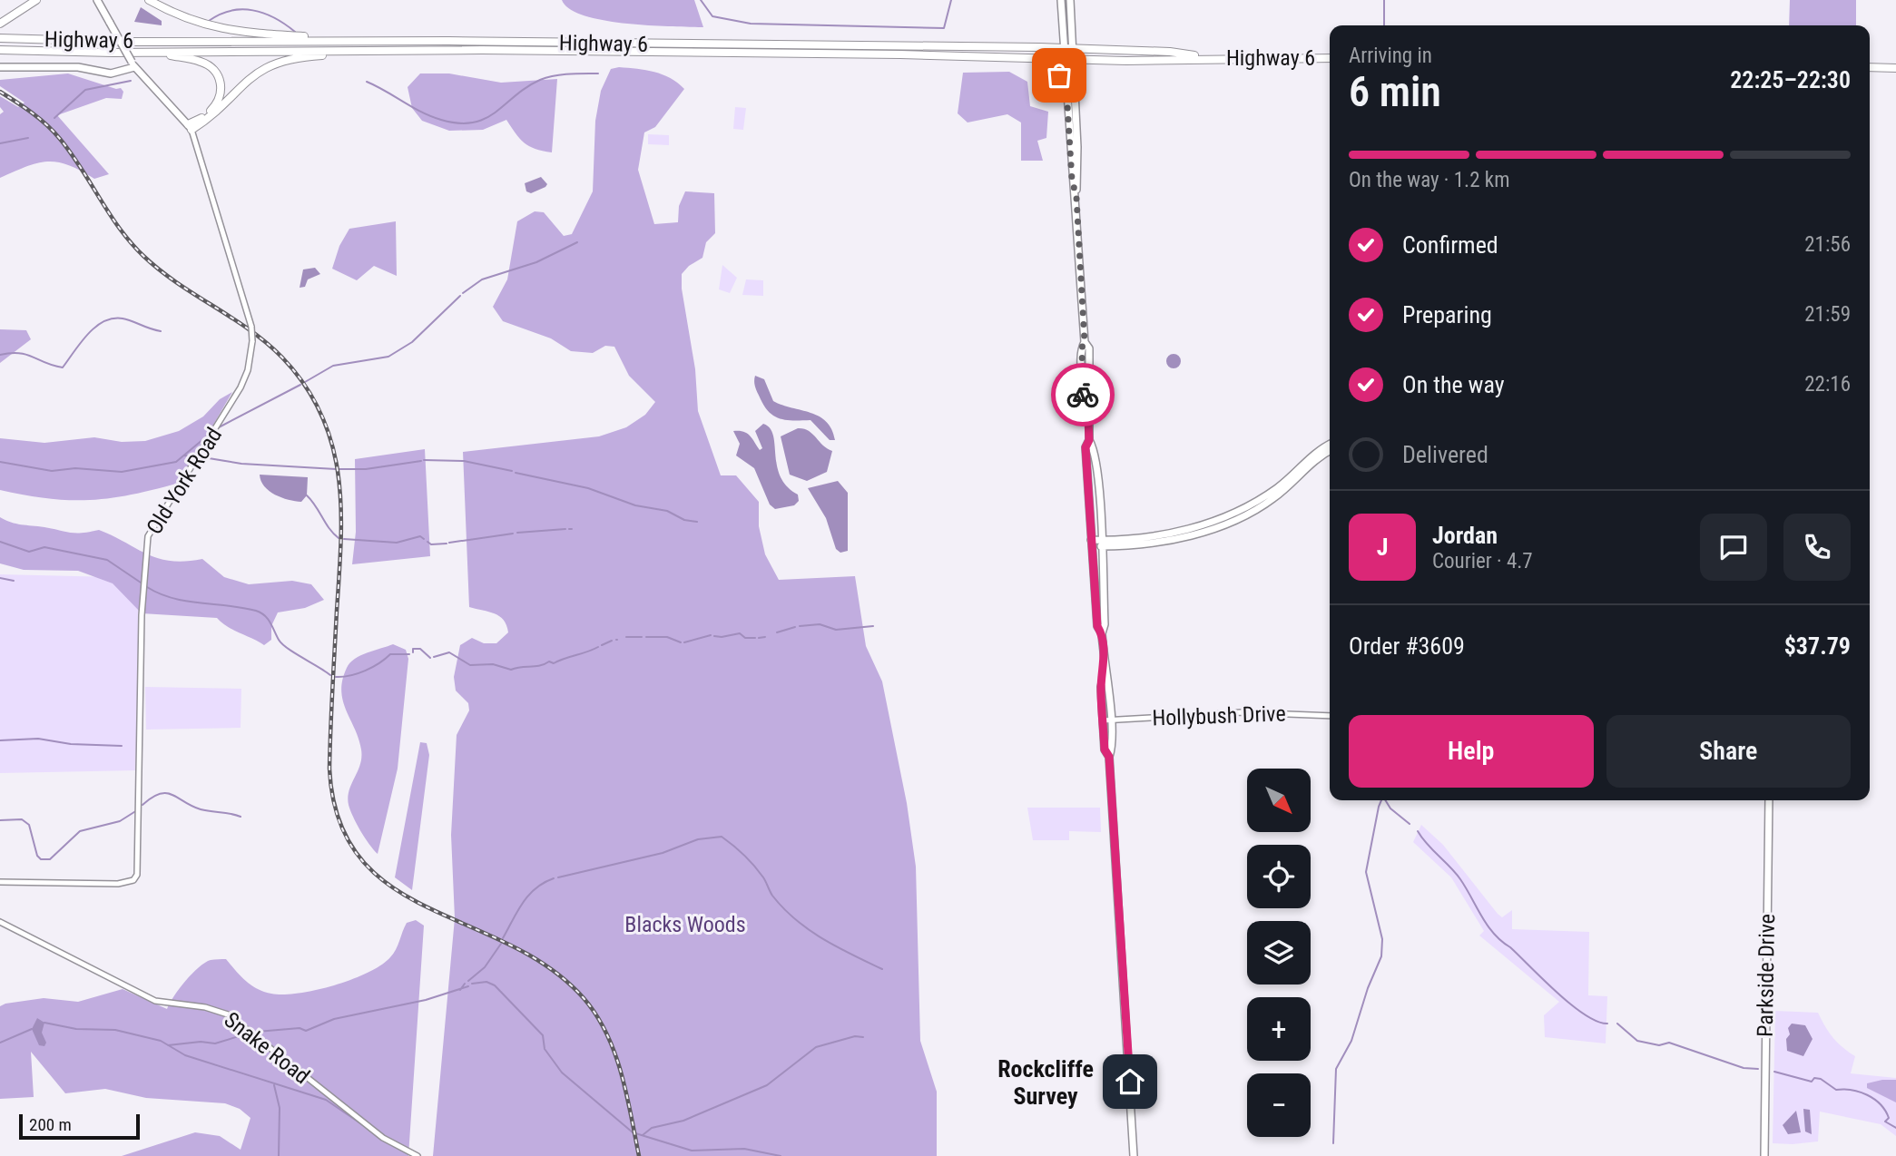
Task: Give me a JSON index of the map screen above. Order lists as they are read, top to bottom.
{
  "streets": {
    "highway": ["Highway 6"],
    "main road": ["Old York Road", "Parkside Drive"],
    "street": ["Hollybush Drive", "Snake Road"]
  },
  "districts": ["Rockcliffe Survey"],
  "parks": ["Blacks Woods"],
  "scale_bar": "200 m",
  "north": "bottom right",
  "page": {
    "heading": ["6 min", "Arriving in", "22:25–22:30"],
    "panel": [
      "Jordan",
      "Courier · 4.7",
      "Order #3609",
      "$37.79"
    ],
    "bar": "On the way · 1.2 km",
    "list": [
      ["Confirmed", "21:56"],
      ["Preparing", "21:59"],
      ["On the way", "22:16"],
      "Delivered"
    ],
    "round": "J",
    "buttons": ["Help", "Share"],
    "map_buttons": ["+", "−"],
    "scale": "200 m"
  }
}
